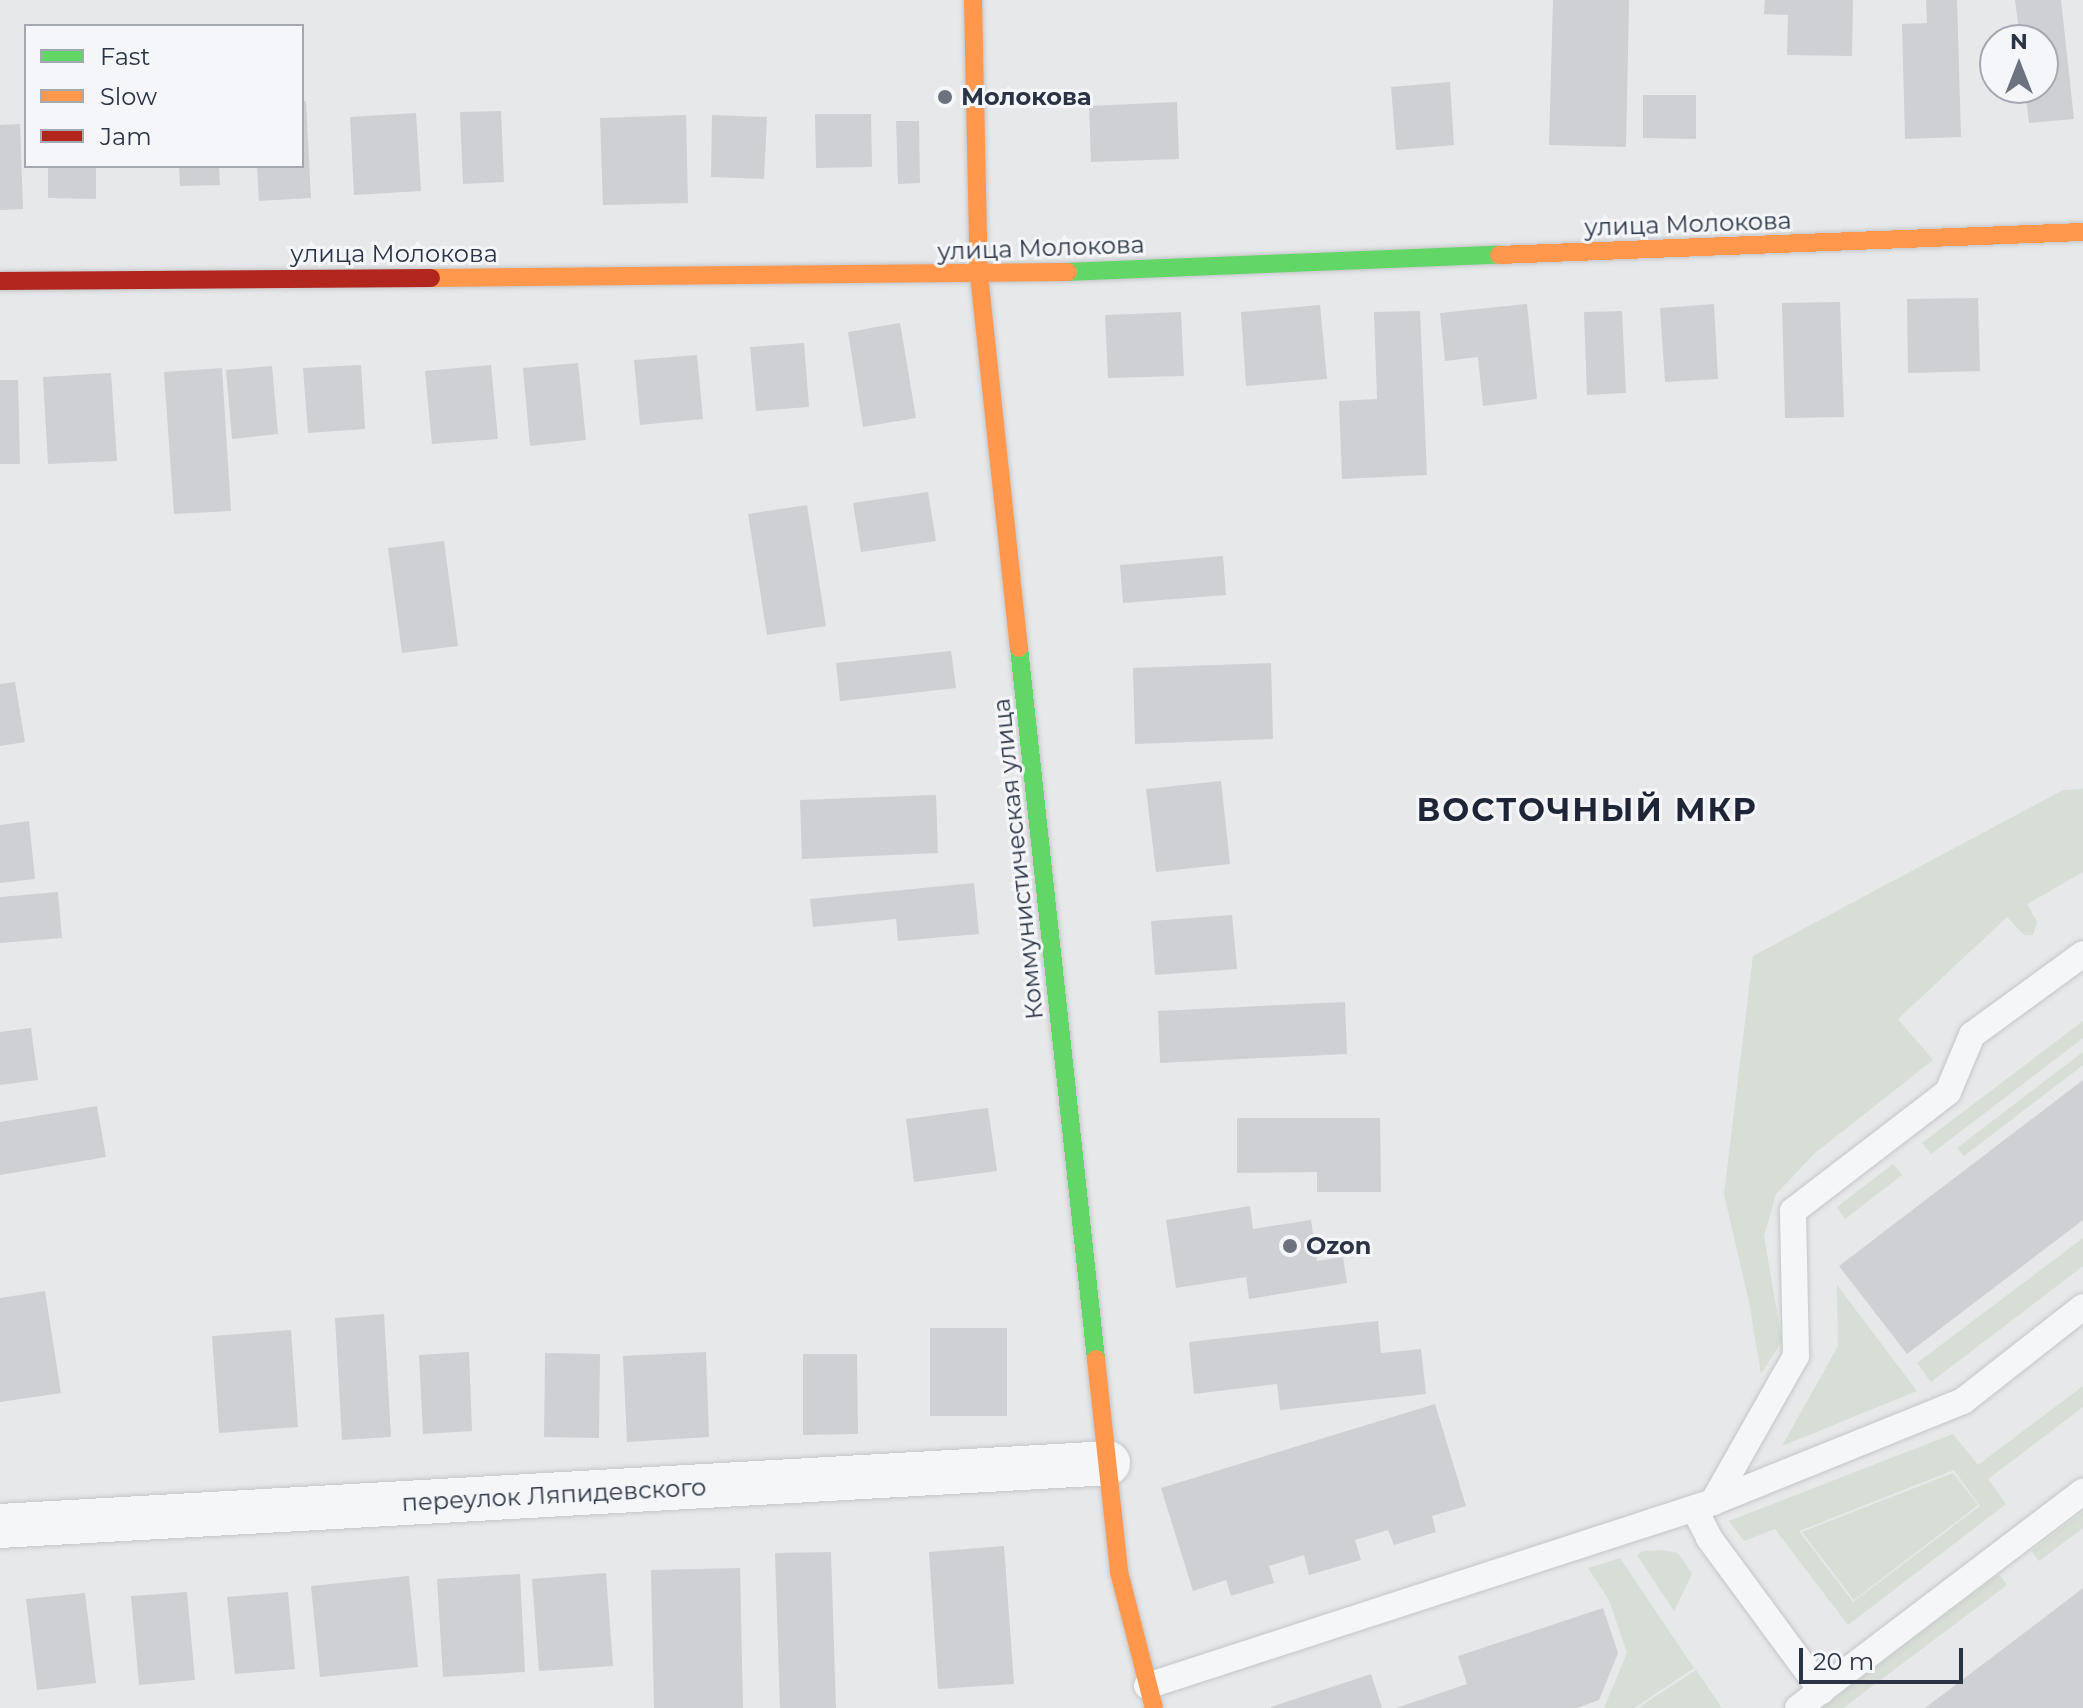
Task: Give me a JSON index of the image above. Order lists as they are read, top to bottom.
{
  "streets": {
    "street": ["улица Молокова", "Коммунистическая улица", "переулок Ляпидевского"]
  },
  "crossings": [
    ["улица Молокова", "Коммунистическая улица"],
    ["Коммунистическая улица", "переулок Ляпидевского"]
  ],
  "districts": ["ВОСТОЧНЫЙ МКР"],
  "places": ["Молокова", "Ozon"],
  "legend": ["Fast", "Slow", "Jam"],
  "scale_bar": "20 m",
  "north": "top"
}
